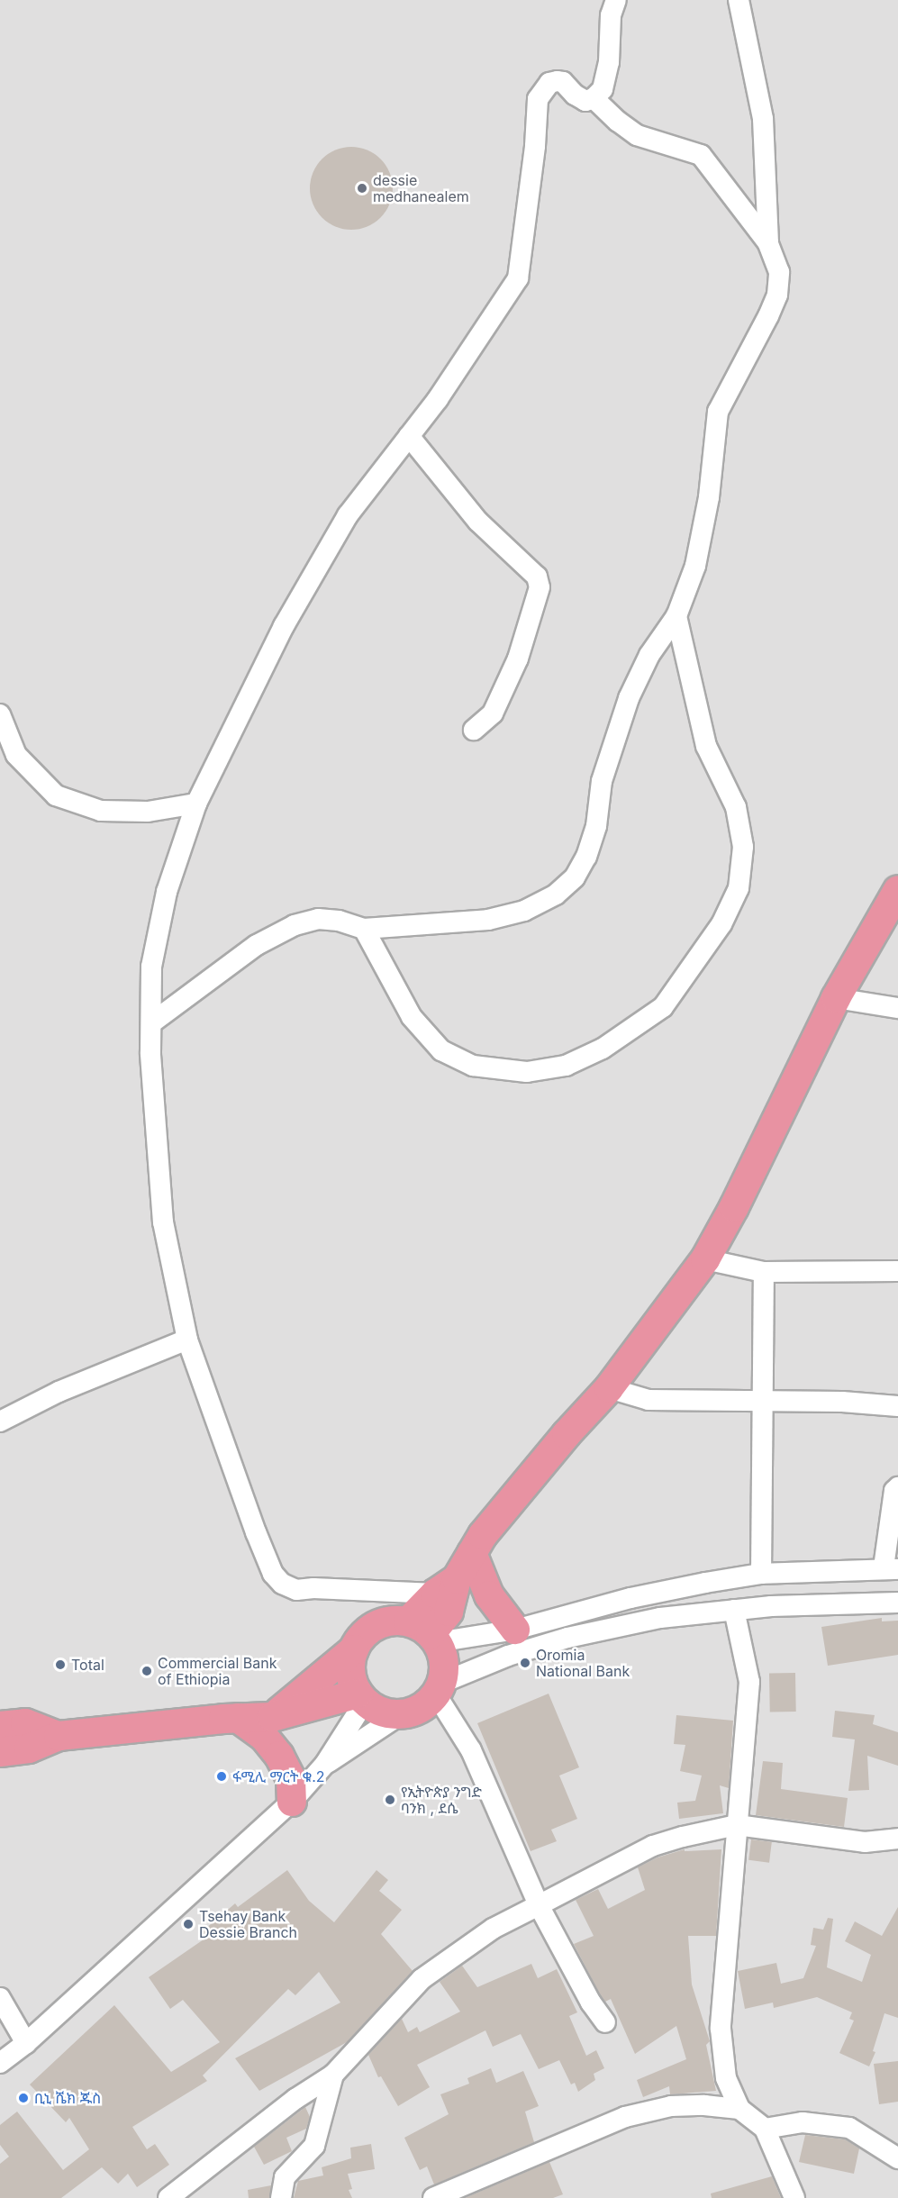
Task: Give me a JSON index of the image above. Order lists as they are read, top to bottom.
{
  "places": [
    "dessie medhanealem",
    "Oromia National Bank",
    "Total",
    "Commercial Bank of Ethiopia",
    "ፋሚሊ ማርት ቁ.2",
    "የኢትዮጵያ ንግድ ባንክ , ደሴ",
    "Tsehay Bank Dessie Branch",
    "ቢኒ ሼክ ጁስ"
  ]
}
